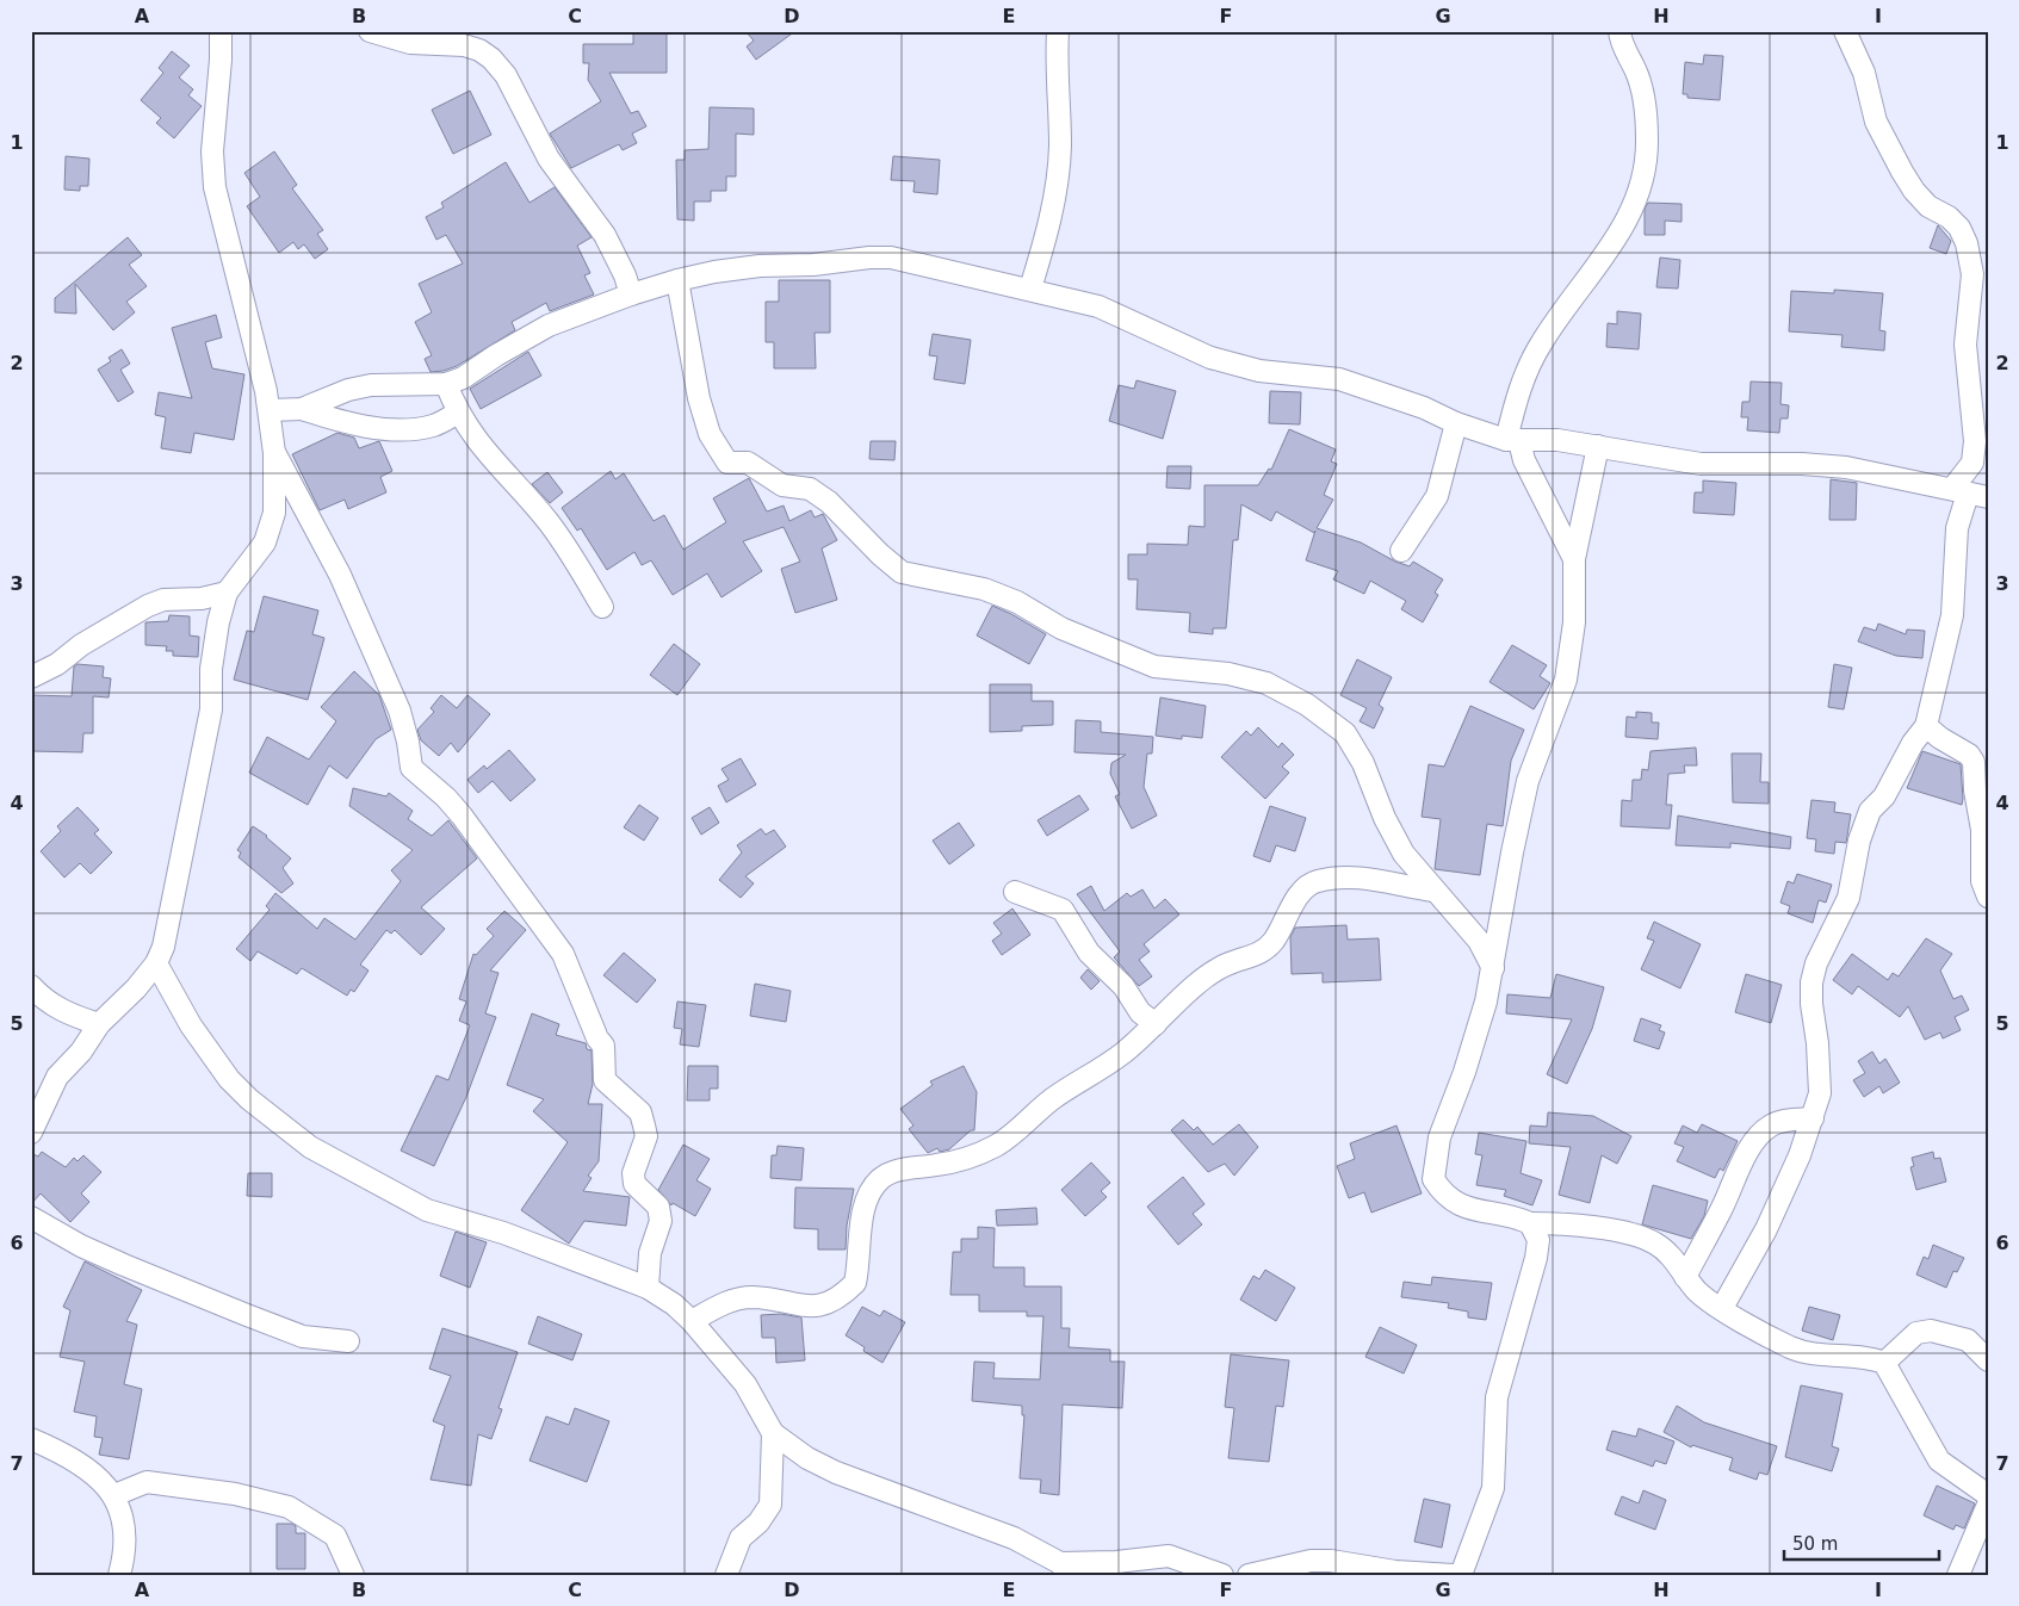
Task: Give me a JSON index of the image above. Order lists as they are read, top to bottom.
{
  "scale_bar": "50 m",
  "grid": {
    "columns": [
      "A",
      "B",
      "C",
      "D",
      "E",
      "F",
      "G",
      "H",
      "I"
    ],
    "rows": [
      "1",
      "2",
      "3",
      "4",
      "5",
      "6",
      "7"
    ]
  }
}
